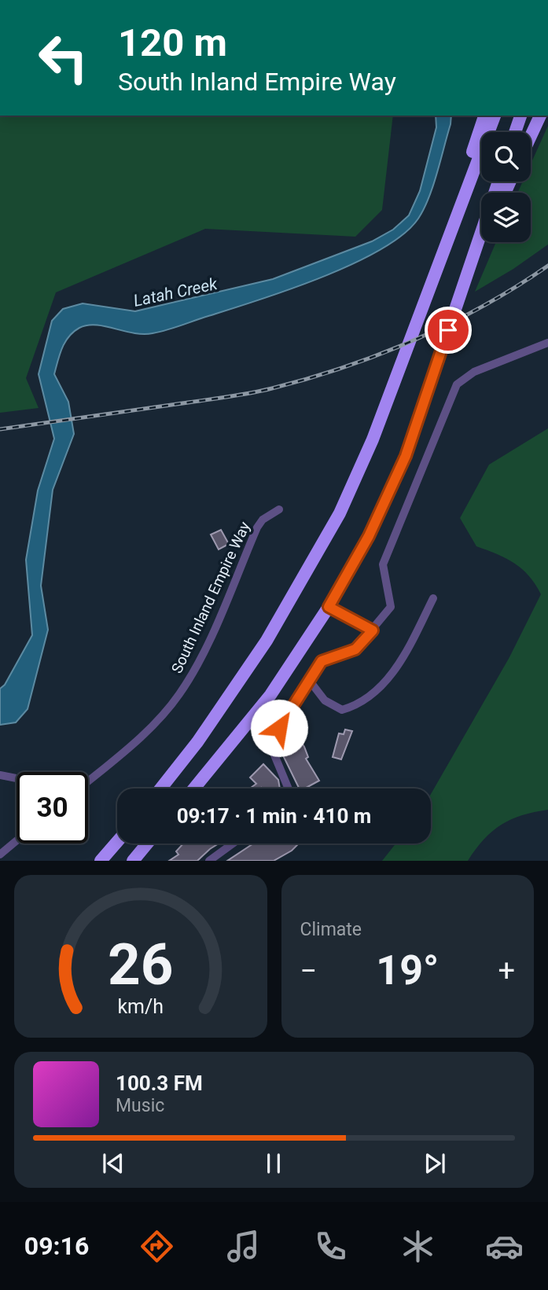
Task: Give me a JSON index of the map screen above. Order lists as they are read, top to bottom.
{
  "streets": {
    "street": ["South Inland Empire Way"]
  },
  "water": ["Latah Creek"],
  "page": {
    "turn": ["120 m", "South Inland Empire Way"],
    "limit": "30",
    "trip": "09:17 · 1 min · 410 m",
    "tile": "Climate",
    "heat": ["−", "19°", "+"],
    "song": ["100.3 FM", "Music"],
    "tabs": "09:16",
    "gauge": ["26", "km/h"]
  }
}
